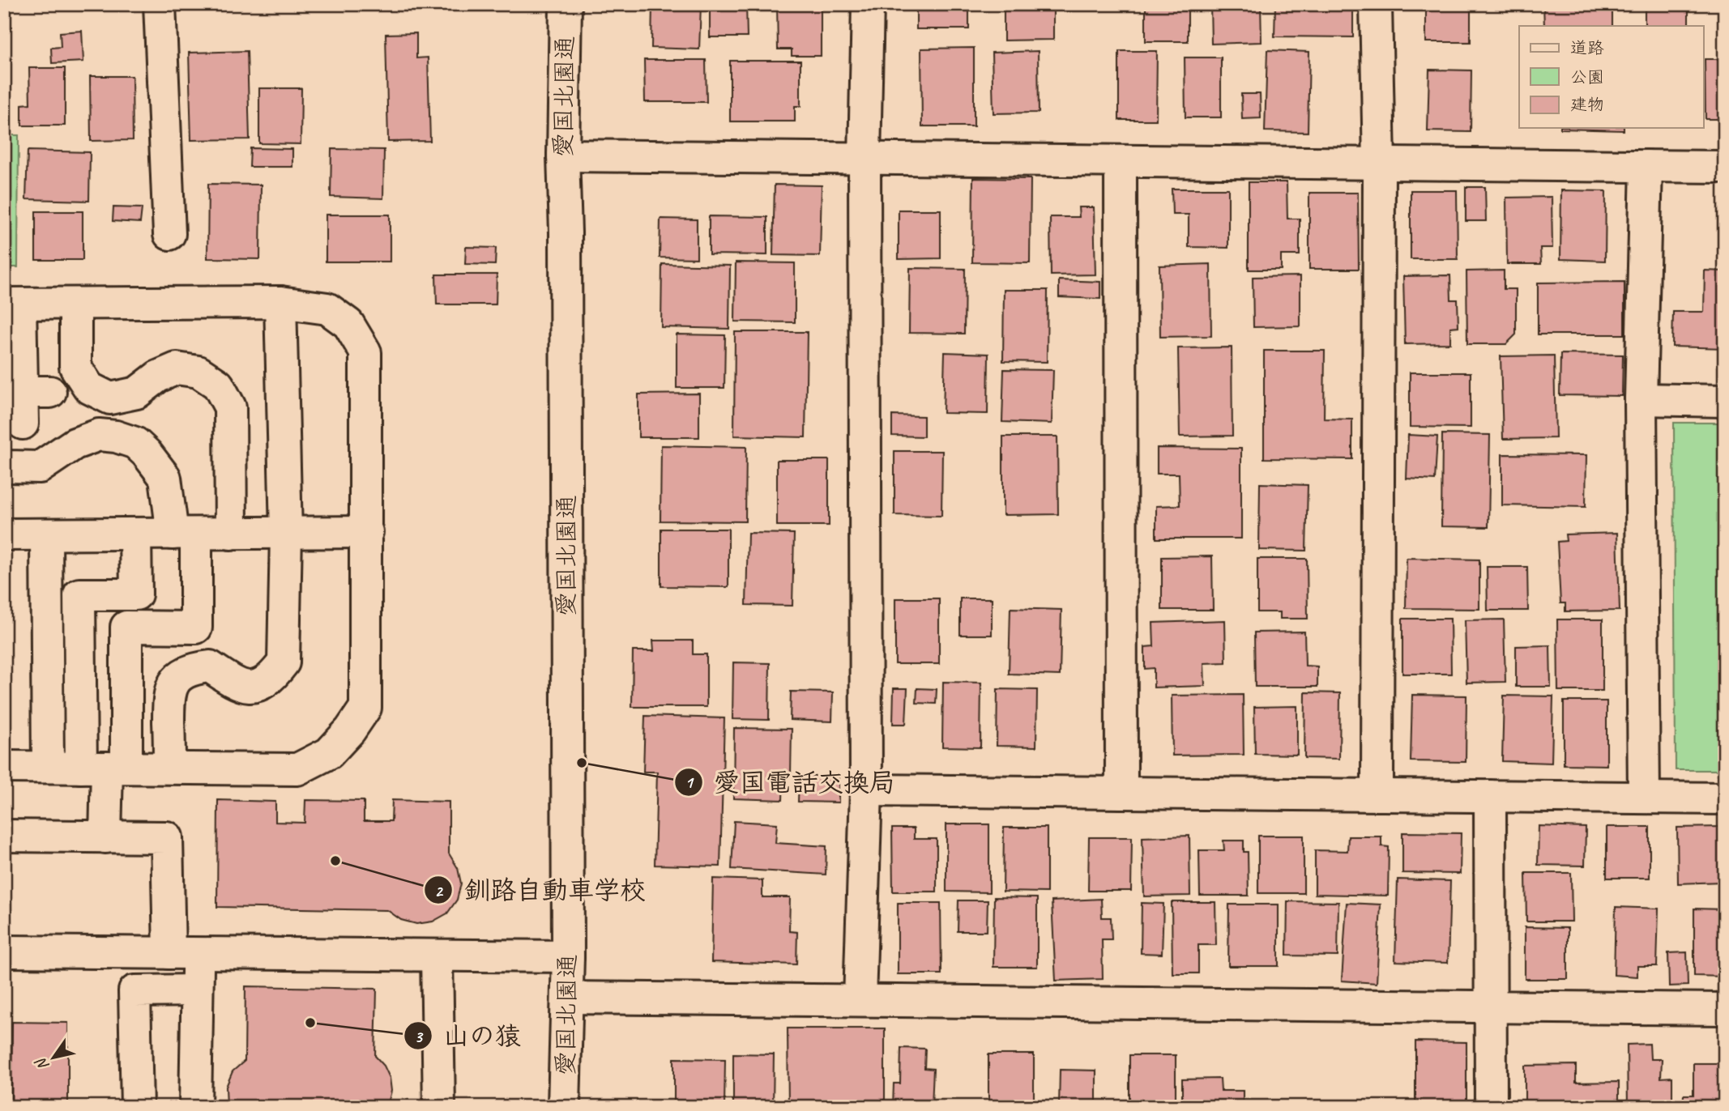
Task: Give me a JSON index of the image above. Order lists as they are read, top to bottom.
{
  "streets": {
    "street": ["愛国北園通"]
  },
  "places": ["愛国電話交換局", "釧路自動車学校", "山の猿"],
  "legend": ["道路", "公園", "建物"],
  "north": "bottom left"
}
